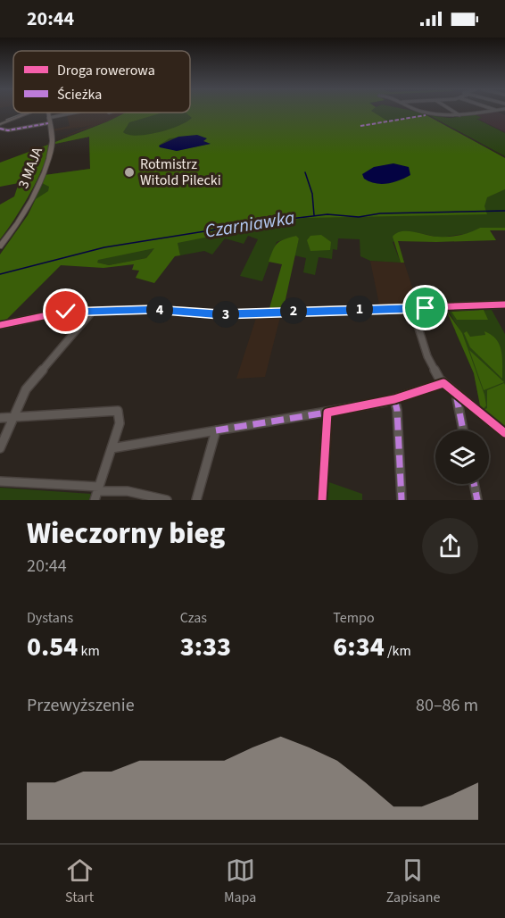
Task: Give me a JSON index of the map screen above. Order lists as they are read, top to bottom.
{
  "streets": {
    "main road": ["3 MAJA"]
  },
  "water": ["Czarniawka"],
  "places": ["Rotmistrz Witold Pilecki"],
  "legend": ["Droga rowerowa", "Ścieżka"],
  "page": {
    "status": "20:44",
    "pins": [
      "1",
      "4",
      "2",
      "3"
    ],
    "heading": ["Wieczorny bieg", "20:44"],
    "stats": [
      ["Dystans", "0.54 km"],
      ["Czas", "3:33"],
      ["Tempo", "6:34 /km"]
    ],
    "chart": ["Przewyższenie", "80–86 m"],
    "tabs": ["Start", "Mapa", "Zapisane"]
  }
}
